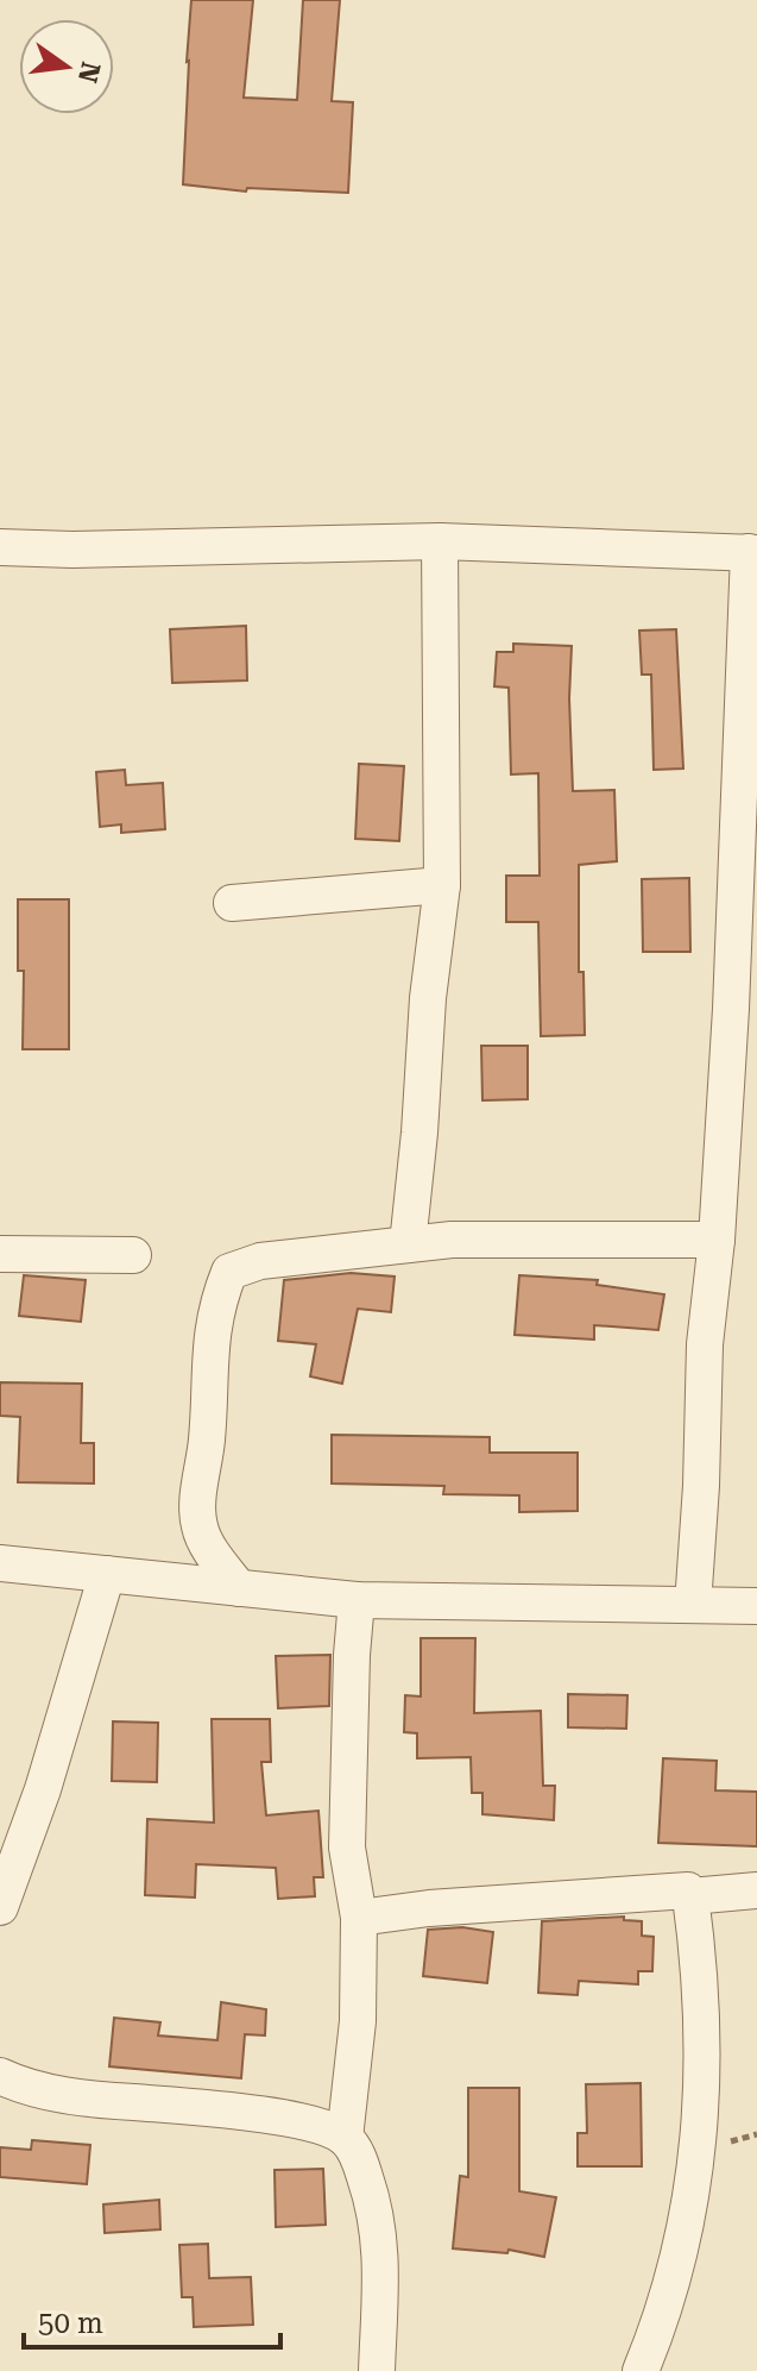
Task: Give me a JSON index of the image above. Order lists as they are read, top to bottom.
{
  "scale_bar": "50 m",
  "north": "right"
}
